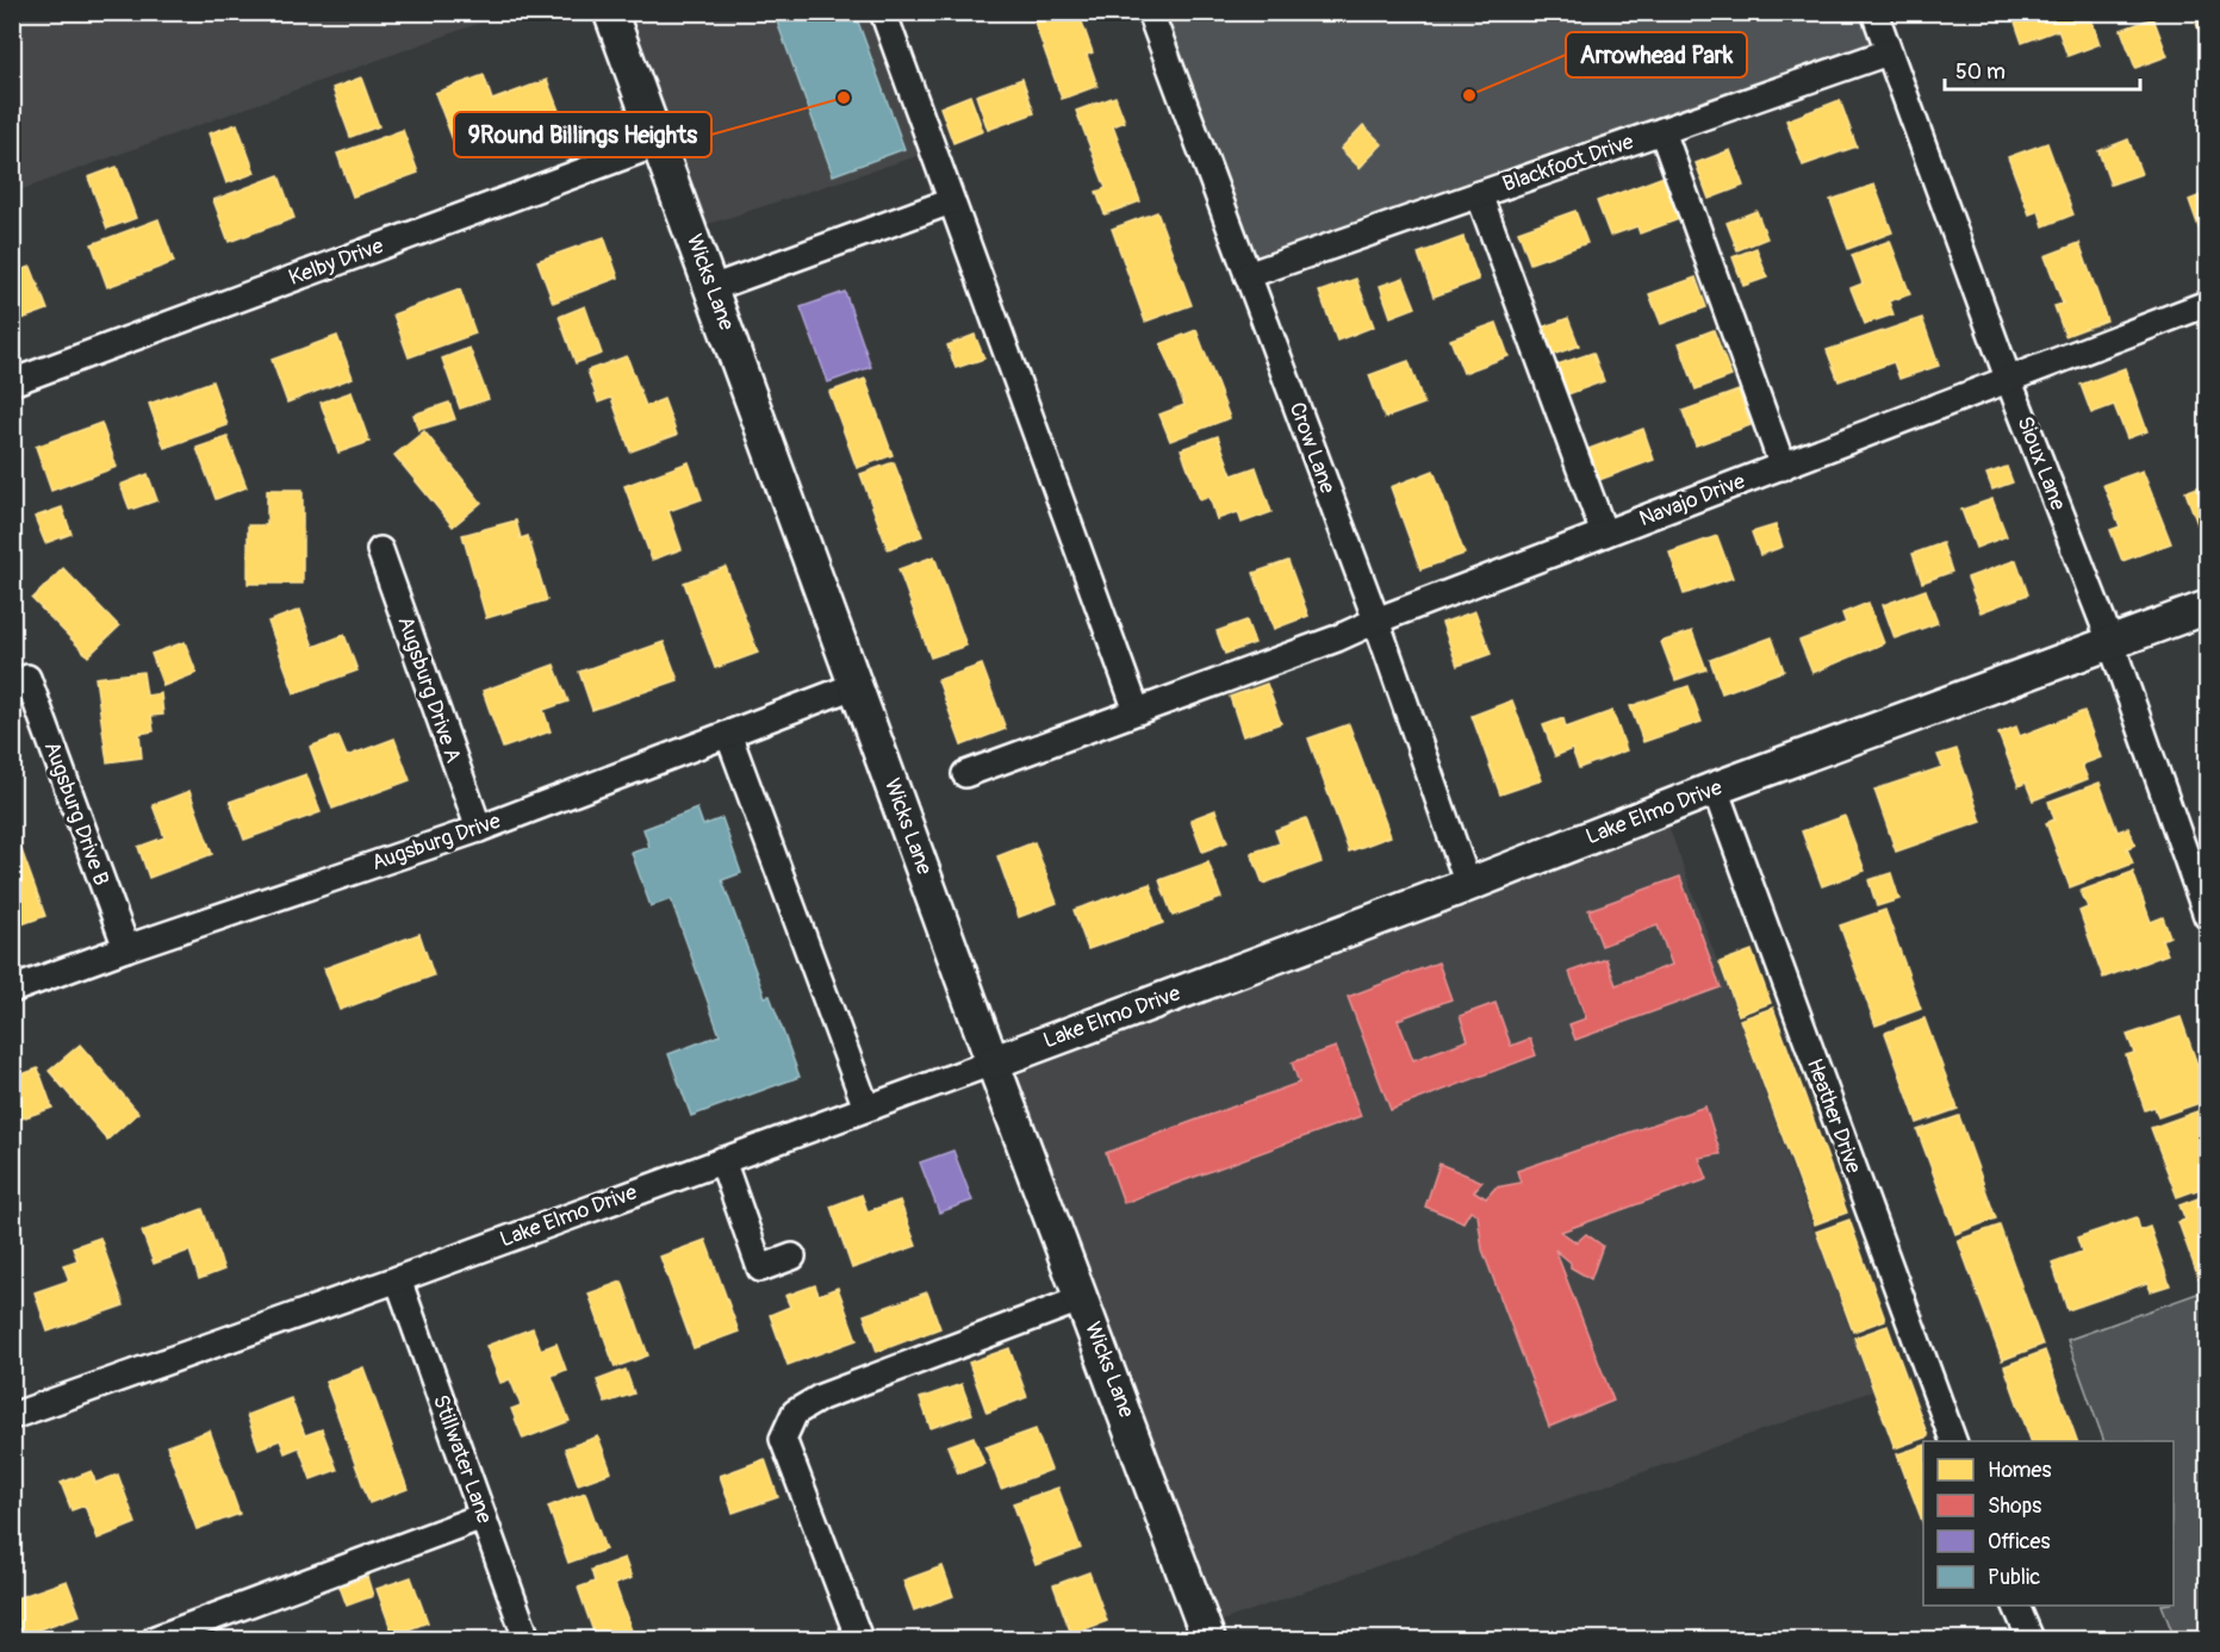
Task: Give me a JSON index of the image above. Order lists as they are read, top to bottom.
{
  "streets": {
    "main road": ["Wicks Lane", "Lake Elmo Drive"],
    "street": [
      "Blackfoot Drive",
      "Kelby Drive",
      "Crow Lane",
      "Sioux Lane",
      "Navajo Drive",
      "Augsburg Drive A",
      "Augsburg Drive B",
      "Augsburg Drive",
      "Heather Drive",
      "Stillwater Lane"
    ]
  },
  "crossings": [
    ["Blackfoot Drive", "Crow Lane"],
    ["Blackfoot Drive", "Sioux Lane"],
    ["Kelby Drive", "Wicks Lane"],
    ["Wicks Lane", "Lake Elmo Drive"],
    ["Wicks Lane", "Augsburg Drive"],
    ["Crow Lane", "Navajo Drive"],
    ["Crow Lane", "Lake Elmo Drive"],
    ["Sioux Lane", "Navajo Drive"],
    ["Sioux Lane", "Lake Elmo Drive"],
    ["Augsburg Drive A", "Augsburg Drive"],
    ["Lake Elmo Drive", "Heather Drive"],
    ["Lake Elmo Drive", "Stillwater Lane"],
    ["Augsburg Drive B", "Augsburg Drive"]
  ],
  "places": ["Arrowhead Park", "9Round Billings Heights"],
  "legend": [
    "Homes",
    "Shops",
    "Offices",
    "Public"
  ],
  "scale_bar": "50 m"
}
